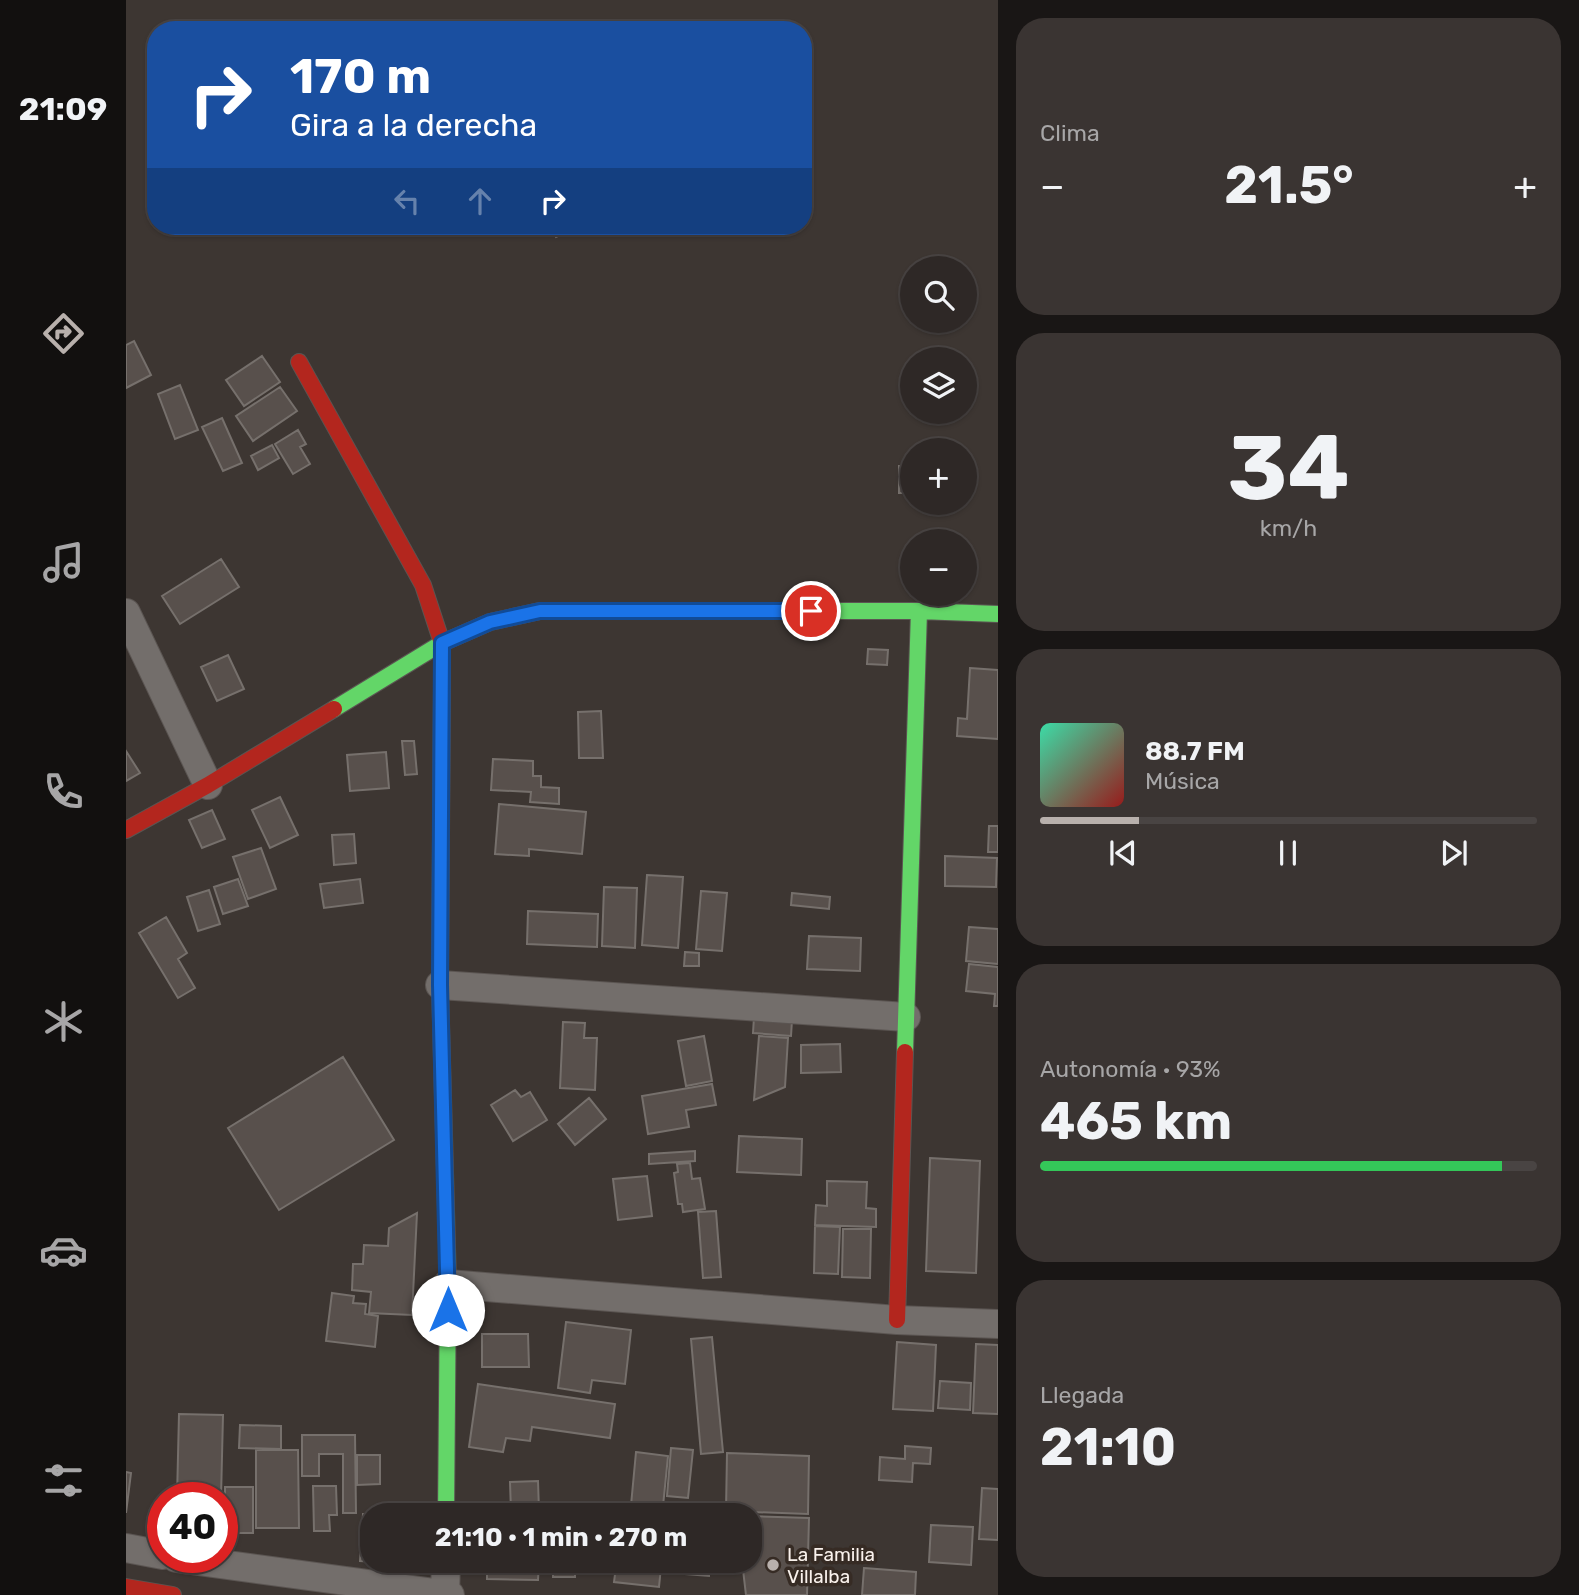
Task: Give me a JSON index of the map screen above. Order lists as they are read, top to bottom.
{
  "places": ["La Familia Villalba"],
  "page": {
    "tabs": "21:09",
    "tile": [
      "Clima",
      ["34", "km/h"],
      ["Autonomía · 93%", "465 km"],
      ["Llegada", "21:10"]
    ],
    "turn": ["170 m", "Gira a la derecha"],
    "heat": ["−", "21.5°", "+"],
    "map_buttons": ["+", "−"],
    "song": ["88.7 FM", "Música"],
    "limit": "40",
    "trip": "21:10 · 1 min · 270 m"
  }
}
